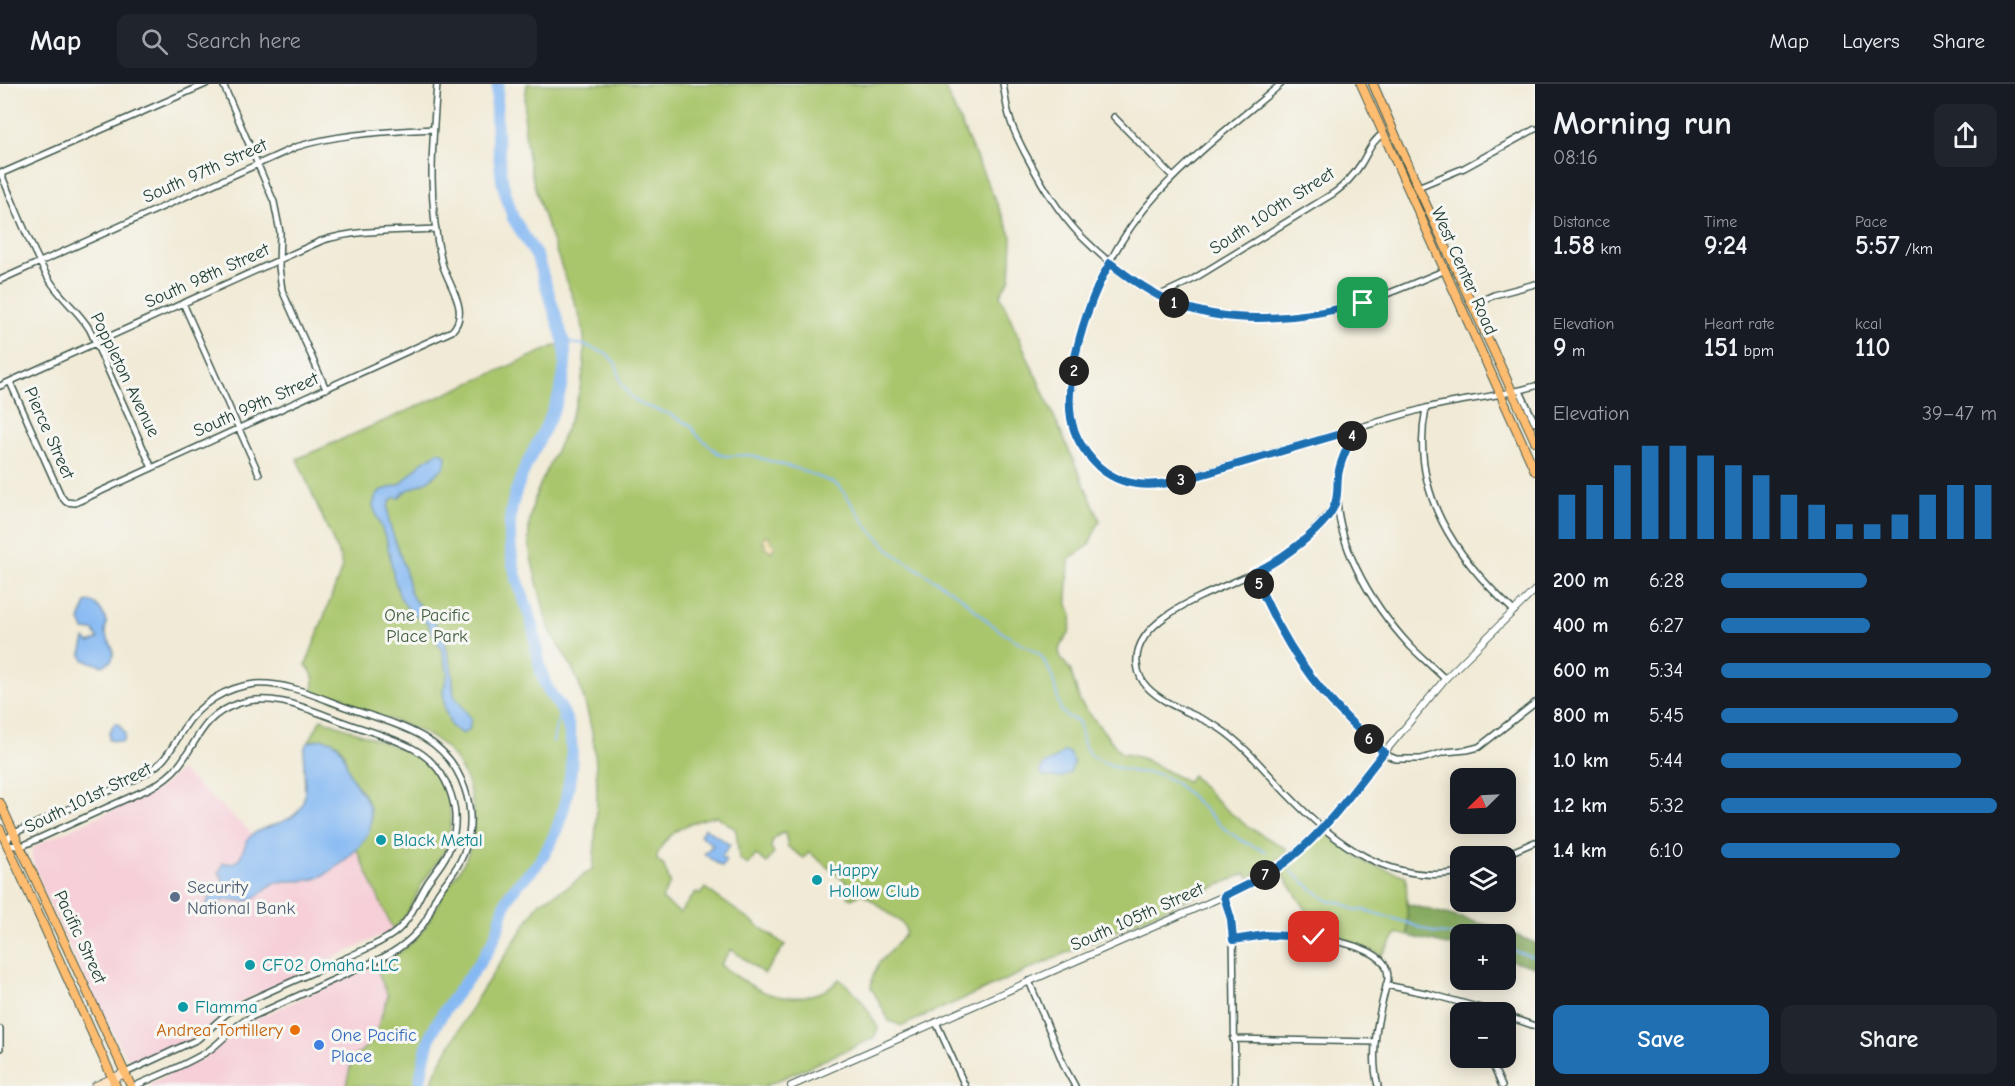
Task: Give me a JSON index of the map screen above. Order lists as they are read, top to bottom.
{
  "streets": {
    "main road": ["West Center Road", "Pacific Street"],
    "street": [
      "South 97th Street",
      "South 100th Street",
      "South 98th Street",
      "Poppleton Avenue",
      "South 99th Street",
      "Pierce Street",
      "South 101st Street",
      "South 105th Street"
    ]
  },
  "crossings": [
    ["South 97th Street", "Poppleton Avenue"],
    ["South 100th Street", "West Center Road"],
    ["South 98th Street", "Poppleton Avenue"],
    ["South 98th Street", "South 99th Street"],
    ["South 98th Street", "Pierce Street"],
    ["Poppleton Avenue", "South 99th Street"],
    ["South 99th Street", "Pierce Street"],
    ["South 101st Street", "Pacific Street"]
  ],
  "parks": ["One Pacific Place Park"],
  "places": [
    "Black Metal",
    "Happy Hollow Club",
    "Security National Bank",
    "CF02 Omaha LLC",
    "Flamma",
    "Andrea Tortillery",
    "One Pacific Place"
  ],
  "north": "bottom left",
  "page": {
    "header": "Map",
    "search": "Search here",
    "nav": ["Map", "Layers", "Share"],
    "heading": ["Morning run", "08:16"],
    "stats": [
      ["Distance", "1.58 km"],
      ["Time", "9:24"],
      ["Pace", "5:57 /km"],
      ["Elevation", "9 m"],
      ["Heart rate", "151 bpm"],
      ["kcal", "110"]
    ],
    "pins": [
      "1",
      "2",
      "4",
      "3",
      "5",
      "6",
      "7"
    ],
    "chart": ["Elevation", "39–47 m"],
    "list": [
      {
        "name": "200 m",
        "note": "6:28"
      },
      {
        "name": "400 m",
        "note": "6:27"
      },
      {
        "name": "600 m",
        "note": "5:34"
      },
      {
        "name": "800 m",
        "note": "5:45"
      },
      {
        "name": "1.0 km",
        "note": "5:44"
      },
      {
        "name": "1.2 km",
        "note": "5:32"
      },
      {
        "name": "1.4 km",
        "note": "6:10"
      }
    ],
    "map_buttons": ["+", "−"],
    "buttons": ["Save", "Share"]
  }
}
